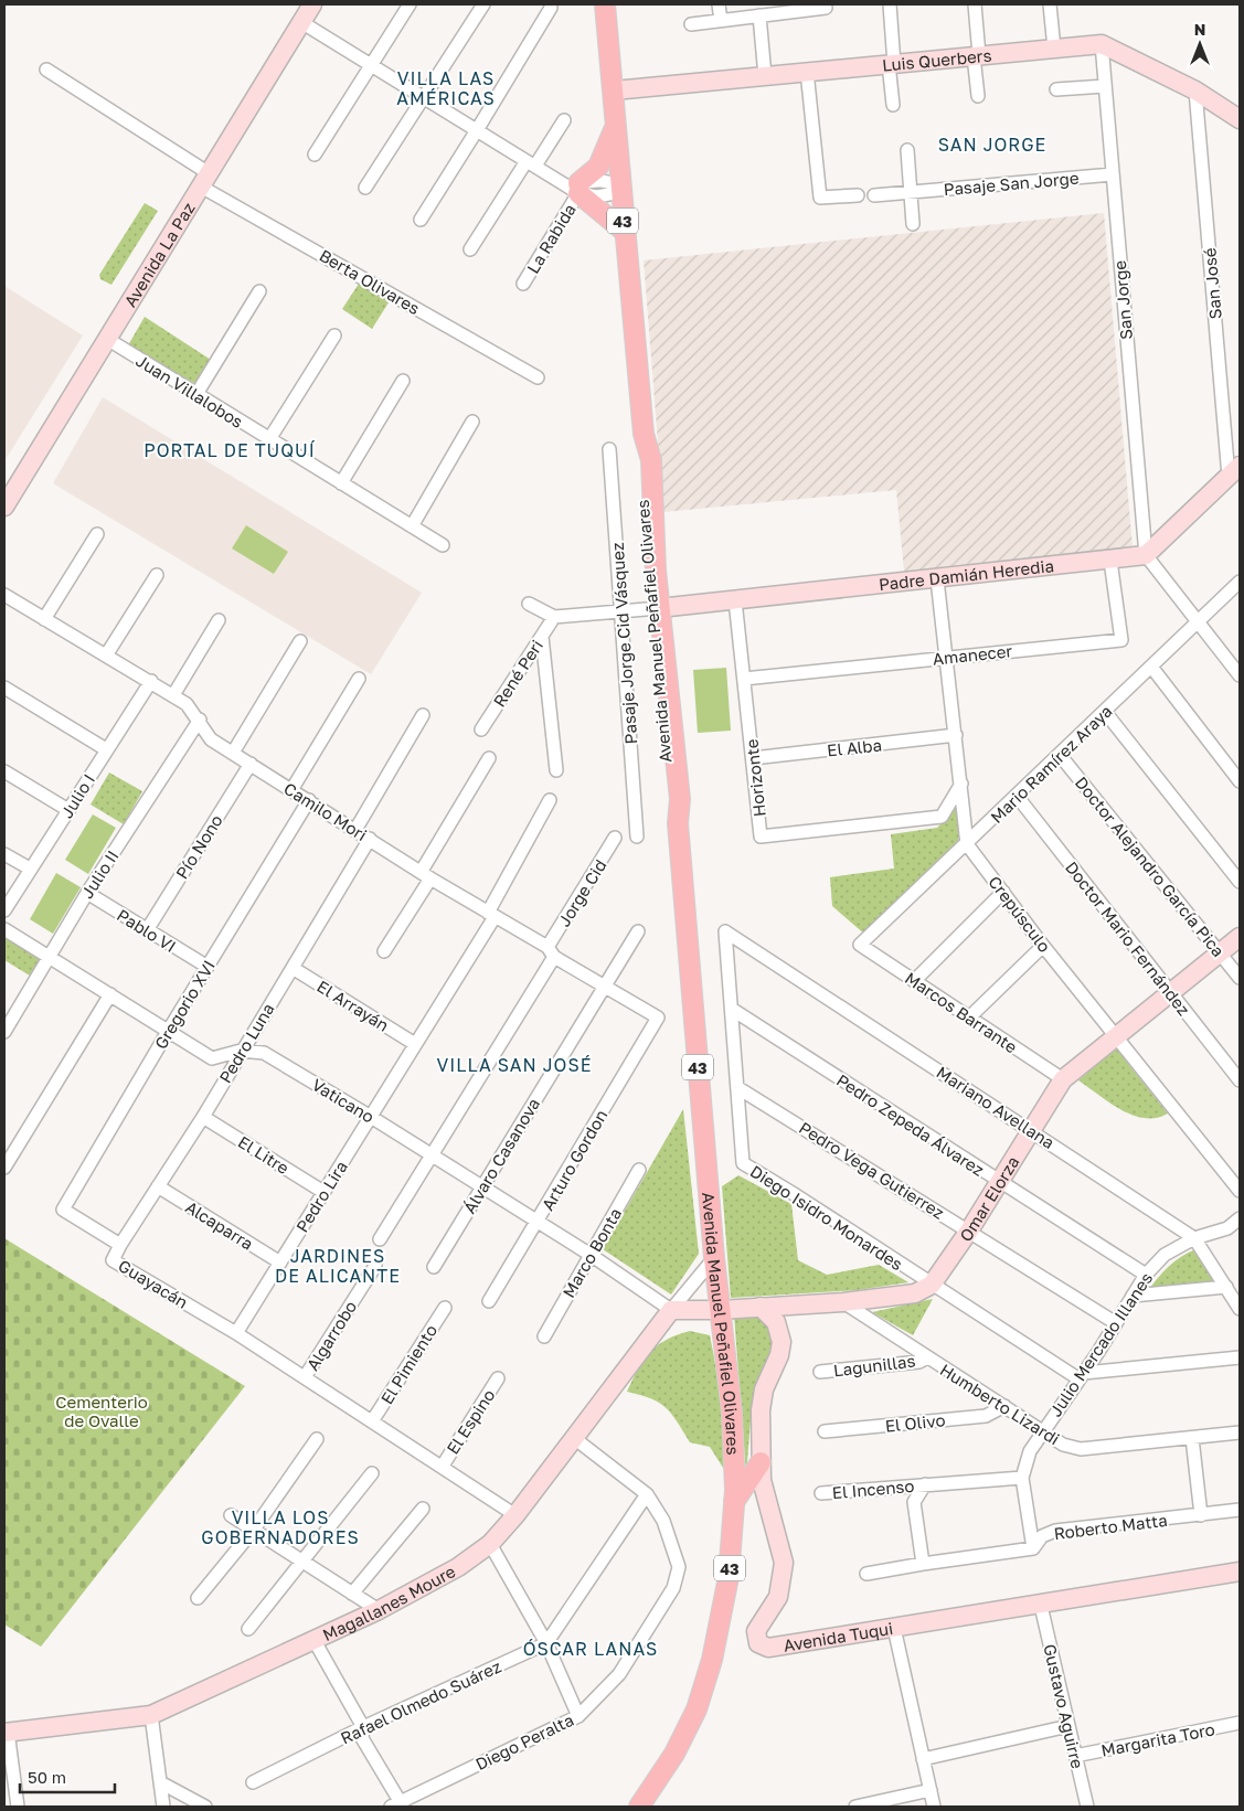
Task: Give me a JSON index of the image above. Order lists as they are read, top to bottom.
{
  "streets": {
    "main road": ["43", "Avenida Manuel Peñafiel Olivares"],
    "street": [
      "Luis Querbers",
      "Pasaje San Jorge",
      "La Rabida",
      "Avenida La Paz",
      "Berta Olivares",
      "San José",
      "San Jorge",
      "Juan Villalobos",
      "Padre Damián Heredia",
      "Pasaje Jorge Cid Vásquez",
      "Amanecer",
      "René Peri",
      "El Alba",
      "Mario Ramírez Araya",
      "Horizonte",
      "Julio I",
      "Camilo Mori",
      "Pío Nono",
      "Doctor Alejandro García Pica",
      "Julio II",
      "Jorge Cid",
      "Crepúsculo",
      "Pablo VI",
      "Doctor Mario Fernández",
      "Gregorio XVI",
      "El Arrayán",
      "Marcos Barrante",
      "Pedro Luna",
      "Vaticano",
      "Mariano Avellana",
      "Pedro Zepeda Álvarez",
      "El Litre",
      "Álvaro Casanova",
      "Arturo Gordon",
      "Pedro Vega Gutierrez",
      "Pedro Lira",
      "Omar Elorza",
      "Diego Isidro Monardes",
      "Alcaparra",
      "Marco Bonta",
      "Guayacán",
      "Algarrobo",
      "Julio Mercado Illanes",
      "El Pimiento",
      "Lagunillas",
      "Humberto Lizardi",
      "El Espino",
      "El Olivo",
      "El Incenso",
      "Roberto Matta",
      "Magallanes Moure",
      "Avenida Tuqui",
      "Rafael Olmedo Suárez",
      "Gustavo Aguirre",
      "Margarita Toro",
      "Diego Peralta"
    ]
  },
  "crossings": [
    ["Luis Querbers", "San Jorge"],
    ["Luis Querbers", "Avenida Manuel Peñafiel Olivares"],
    ["Pasaje San Jorge", "San Jorge"],
    ["Avenida La Paz", "Berta Olivares"],
    ["Avenida La Paz", "Juan Villalobos"],
    ["San Jorge", "Padre Damián Heredia"],
    ["Padre Damián Heredia", "Avenida Manuel Peñafiel Olivares"],
    ["Padre Damián Heredia", "Amanecer"],
    ["Padre Damián Heredia", "Horizonte"],
    ["Amanecer", "Horizonte"],
    ["El Alba", "Horizonte"],
    ["Mario Ramírez Araya", "Doctor Alejandro García Pica"],
    ["Mario Ramírez Araya", "Crepúsculo"],
    ["Mario Ramírez Araya", "Doctor Mario Fernández"],
    ["Mario Ramírez Araya", "Marcos Barrante"],
    ["Julio I", "Camilo Mori"],
    ["Camilo Mori", "Pío Nono"],
    ["Camilo Mori", "Julio II"],
    ["Camilo Mori", "Jorge Cid"],
    ["Camilo Mori", "Gregorio XVI"],
    ["Camilo Mori", "Pedro Luna"],
    ["Camilo Mori", "Álvaro Casanova"],
    ["Camilo Mori", "Arturo Gordon"],
    ["Camilo Mori", "Pedro Lira"],
    ["Pío Nono", "Pablo VI"],
    ["Doctor Alejandro García Pica", "Omar Elorza"],
    ["Julio II", "Pablo VI"],
    ["Julio II", "Vaticano"],
    ["Jorge Cid", "Vaticano"],
    ["Crepúsculo", "Omar Elorza"],
    ["Pablo VI", "Gregorio XVI"],
    ["Doctor Mario Fernández", "Omar Elorza"],
    ["Gregorio XVI", "Vaticano"],
    ["Gregorio XVI", "Guayacán"],
    ["El Arrayán", "Pedro Luna"],
    ["El Arrayán", "Pedro Lira"],
    ["Marcos Barrante", "Omar Elorza"],
    ["Pedro Luna", "Vaticano"],
    ["Pedro Luna", "El Litre"],
    ["Pedro Luna", "Alcaparra"],
    ["Pedro Luna", "Guayacán"],
    ["Vaticano", "Álvaro Casanova"],
    ["Vaticano", "Arturo Gordon"],
    ["Vaticano", "Pedro Lira"],
    ["Vaticano", "Marco Bonta"],
    ["Vaticano", "Magallanes Moure"],
    ["Mariano Avellana", "Omar Elorza"],
    ["Mariano Avellana", "Diego Isidro Monardes"],
    ["Mariano Avellana", "Julio Mercado Illanes"],
    ["Pedro Zepeda Álvarez", "Omar Elorza"],
    ["Pedro Zepeda Álvarez", "Diego Isidro Monardes"],
    ["Pedro Zepeda Álvarez", "Julio Mercado Illanes"],
    ["El Litre", "Pedro Lira"],
    ["Pedro Vega Gutierrez", "Omar Elorza"],
    ["Pedro Vega Gutierrez", "Diego Isidro Monardes"],
    ["Pedro Vega Gutierrez", "Julio Mercado Illanes"],
    ["Pedro Lira", "Alcaparra"],
    ["Pedro Lira", "Guayacán"],
    ["Omar Elorza", "Diego Isidro Monardes"],
    ["Diego Isidro Monardes", "Julio Mercado Illanes"],
    ["Julio Mercado Illanes", "Humberto Lizardi"],
    ["Julio Mercado Illanes", "El Incenso"],
    ["Julio Mercado Illanes", "Roberto Matta"],
    ["Lagunillas", "Humberto Lizardi"],
    ["Humberto Lizardi", "El Olivo"],
    ["Magallanes Moure", "Diego Peralta"],
    ["Avenida Tuqui", "Gustavo Aguirre"],
    ["Gustavo Aguirre", "Margarita Toro"]
  ],
  "districts": [
    "VILLA LAS AMÉRICAS",
    "SAN JORGE",
    "PORTAL DE TUQUÍ",
    "VILLA SAN JOSÉ",
    "JARDINES DE ALICANTE",
    "VILLA LOS GOBERNADORES",
    "ÓSCAR LANAS"
  ],
  "parks": ["Cementerio de Ovalle"],
  "scale_bar": "50 m",
  "north": "top"
}
